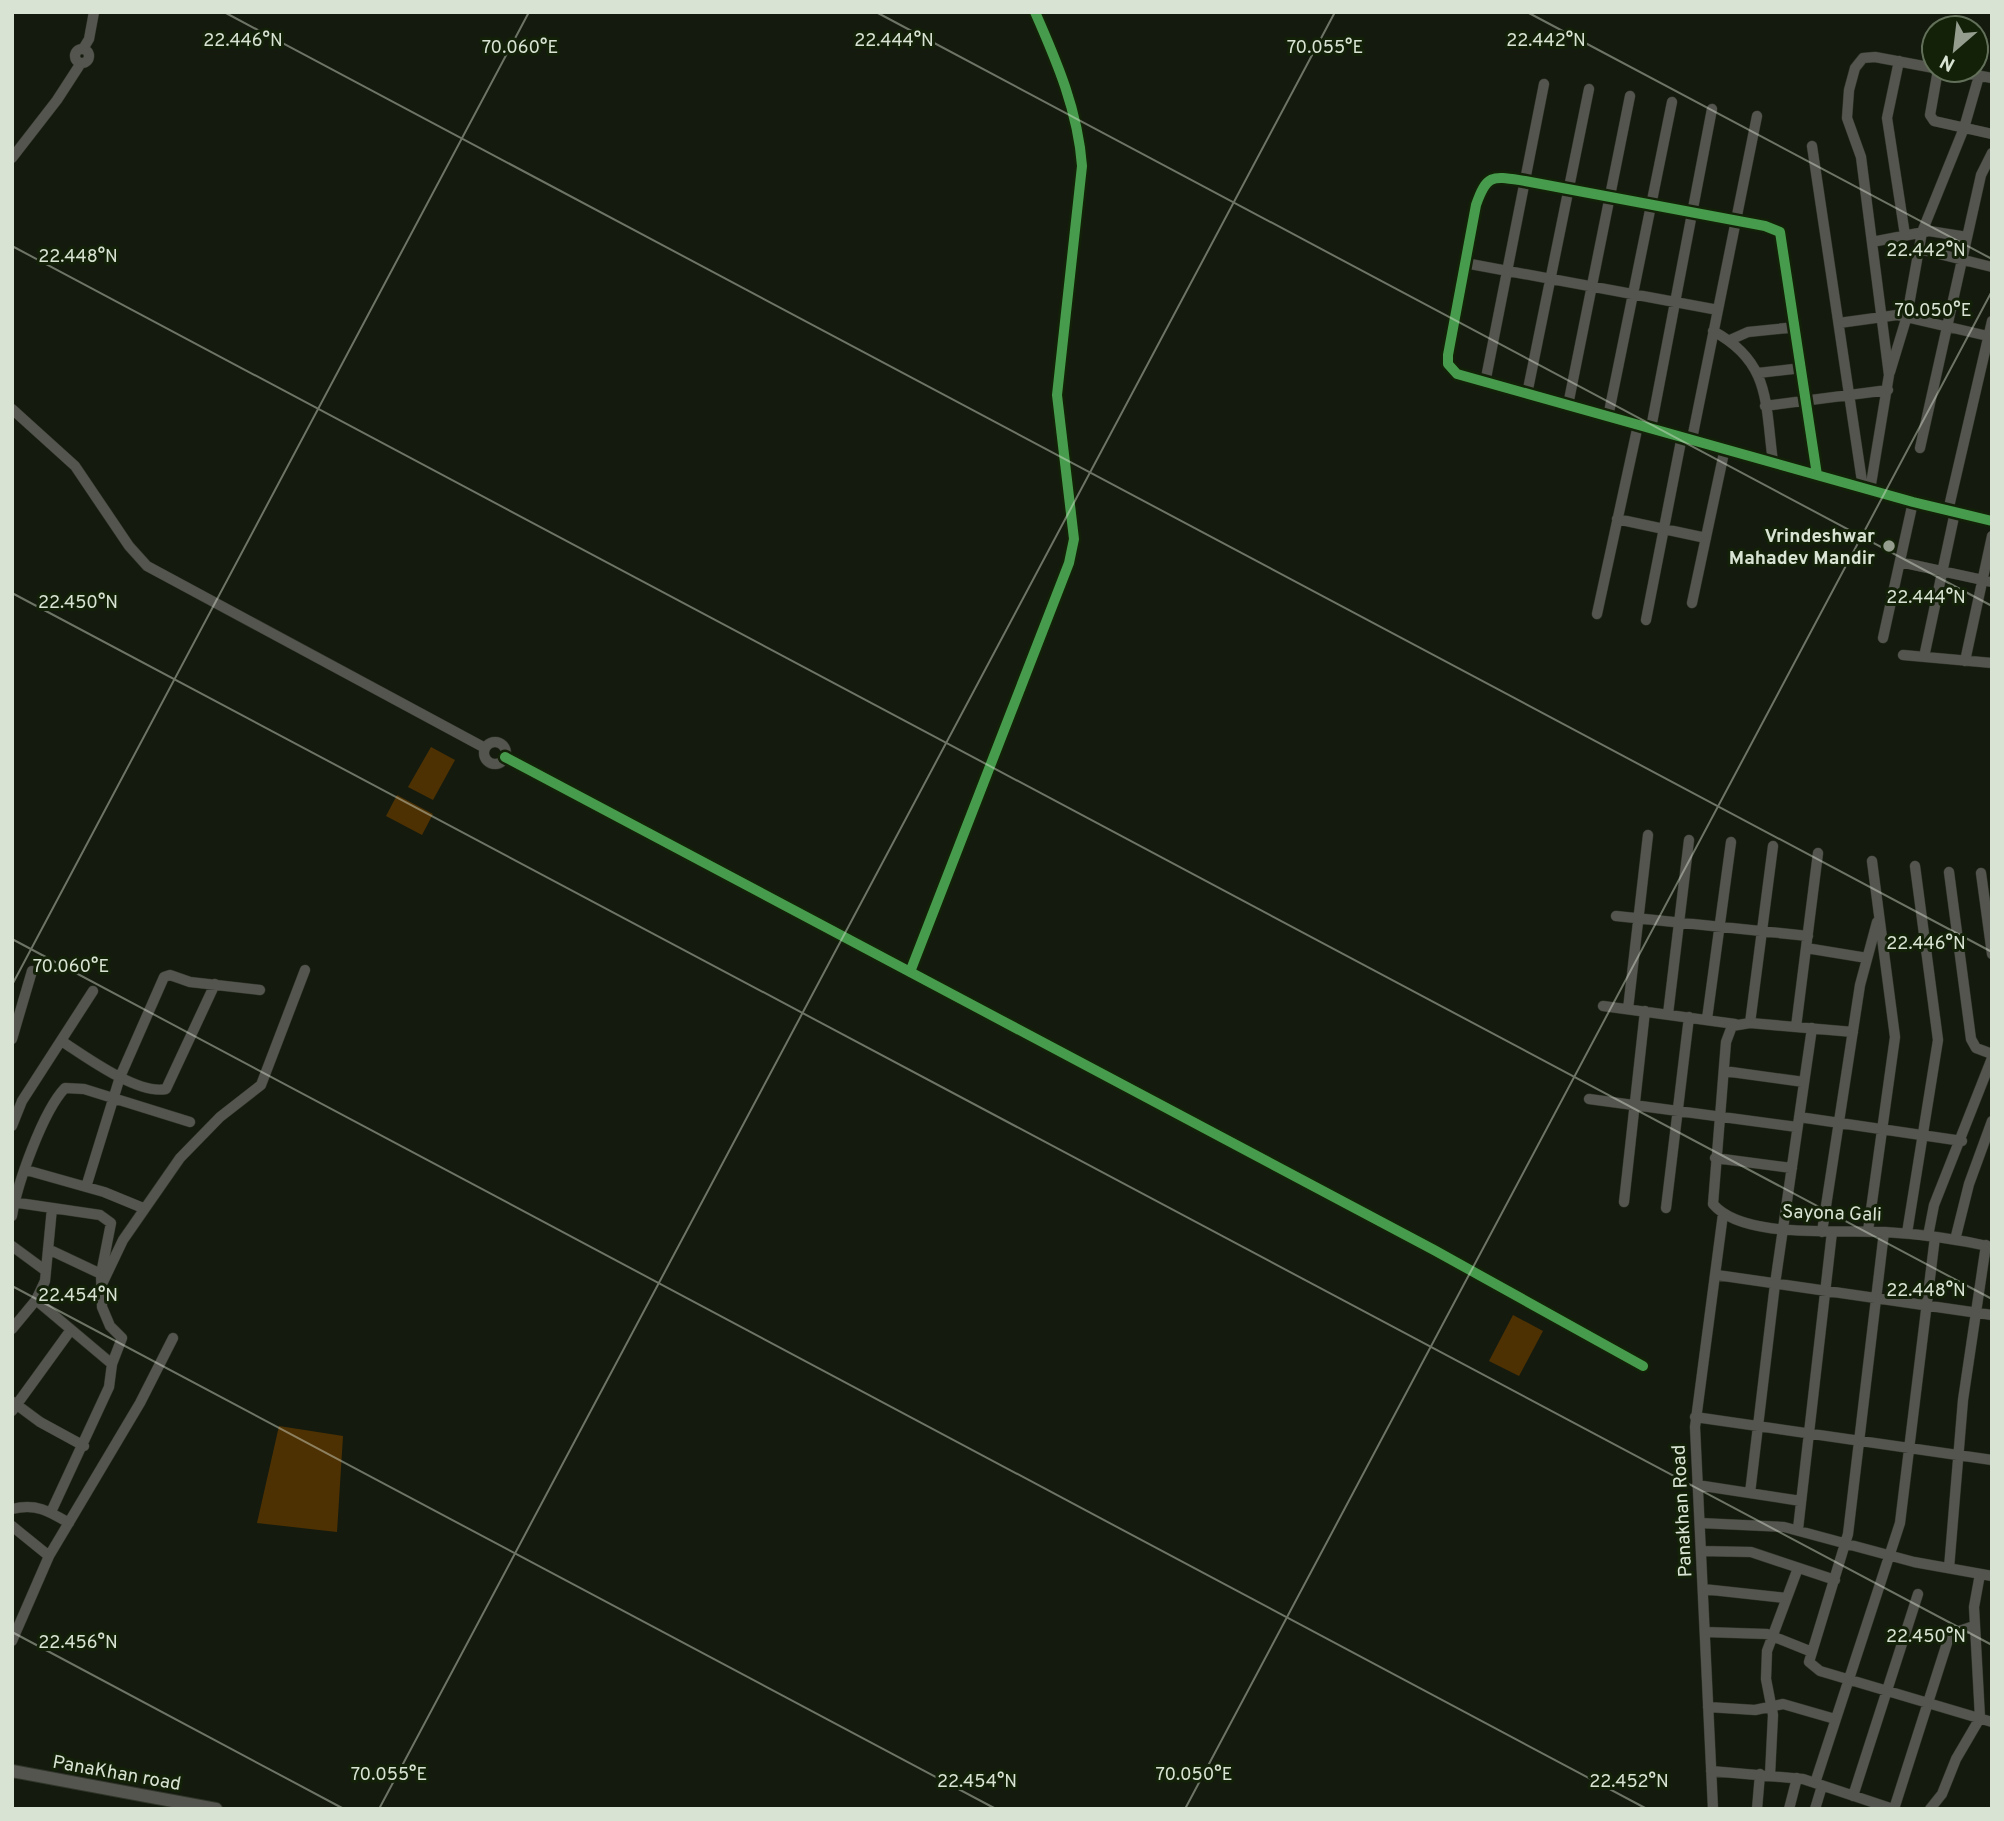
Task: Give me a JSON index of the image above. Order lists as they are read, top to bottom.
{
  "streets": {
    "street": ["Sayona Gali", "Panakhan Road", "PanaKhan road"]
  },
  "crossings": [
    ["Sayona Gali", "Panakhan Road"]
  ],
  "places": ["Vrindeshwar Mahadev Mandir"],
  "north": "bottom left",
  "coordinates": [
    "22.446°N",
    "22.442°N",
    "22.444°N",
    "70.060°E",
    "70.055°E",
    "22.448°N",
    "70.050°E",
    "22.450°N",
    "22.454°N",
    "22.456°N",
    "22.452°N"
  ]
}
